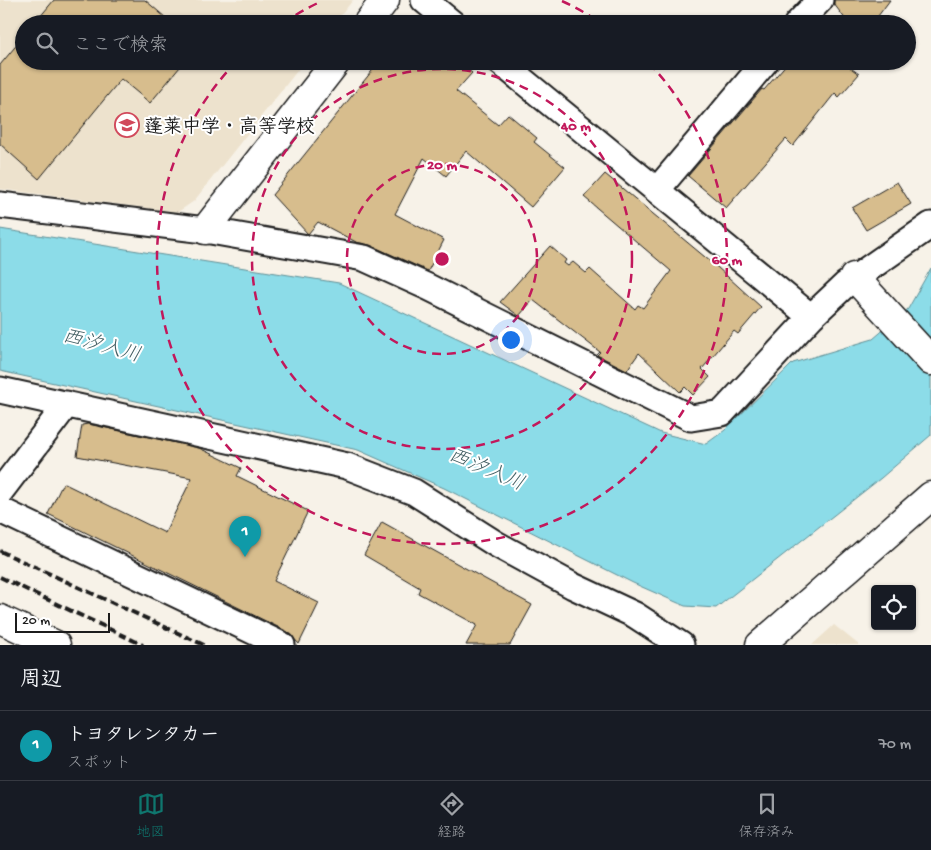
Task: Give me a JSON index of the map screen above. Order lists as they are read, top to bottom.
{
  "water": ["西汐入川"],
  "places": {
    "school or university": ["蓬莱中学・高等学校"]
  },
  "scale_bar": "20 m",
  "page": {
    "search": "ここで検索",
    "pins": "1",
    "scale": "20 m",
    "heading": "周辺",
    "list": [
      {
        "mark": "1",
        "name": "トヨタレンタカー",
        "note": "スポット",
        "value": "70 m"
      }
    ],
    "nav": ["地図", "経路", "保存済み"]
  },
  "rings": ["40 m", "20 m", "60 m"]
}
